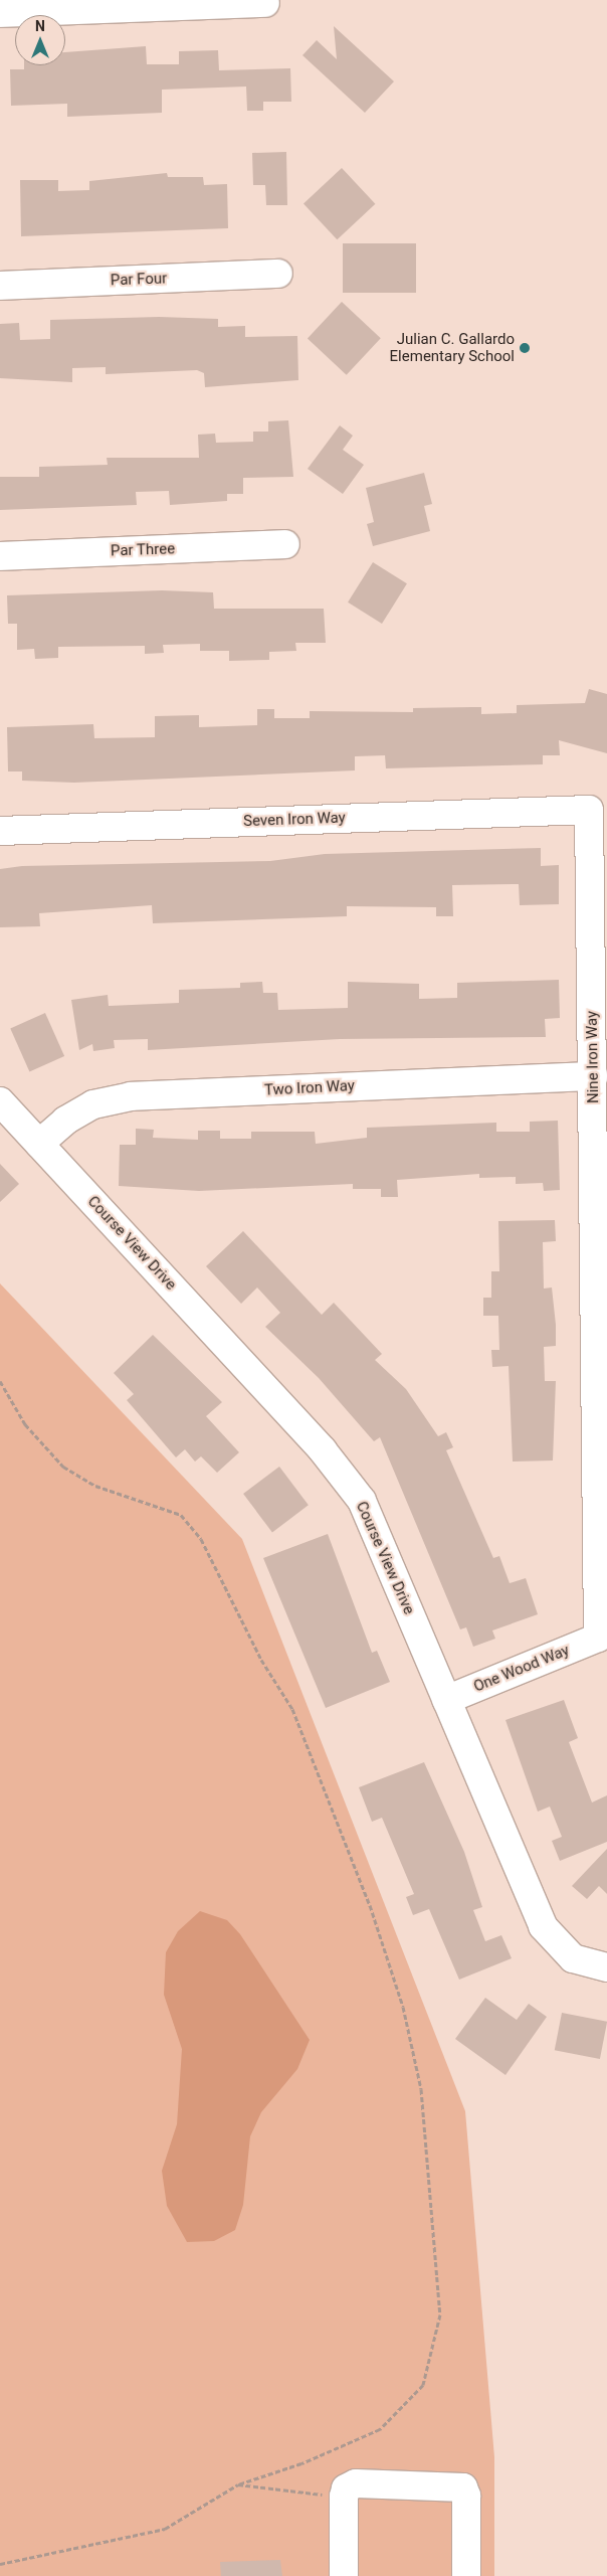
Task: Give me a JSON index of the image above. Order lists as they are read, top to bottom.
{
  "streets": {
    "street": [
      "Par Four",
      "Par Three",
      "Seven Iron Way",
      "Nine Iron Way",
      "Two Iron Way",
      "Course View Drive",
      "One Wood Way"
    ]
  },
  "crossings": [
    ["Seven Iron Way", "Nine Iron Way"],
    ["Nine Iron Way", "Two Iron Way"],
    ["Nine Iron Way", "One Wood Way"],
    ["Two Iron Way", "Course View Drive"],
    ["Course View Drive", "One Wood Way"]
  ],
  "places": ["Julian C. Gallardo Elementary School"],
  "north": "top"
}
